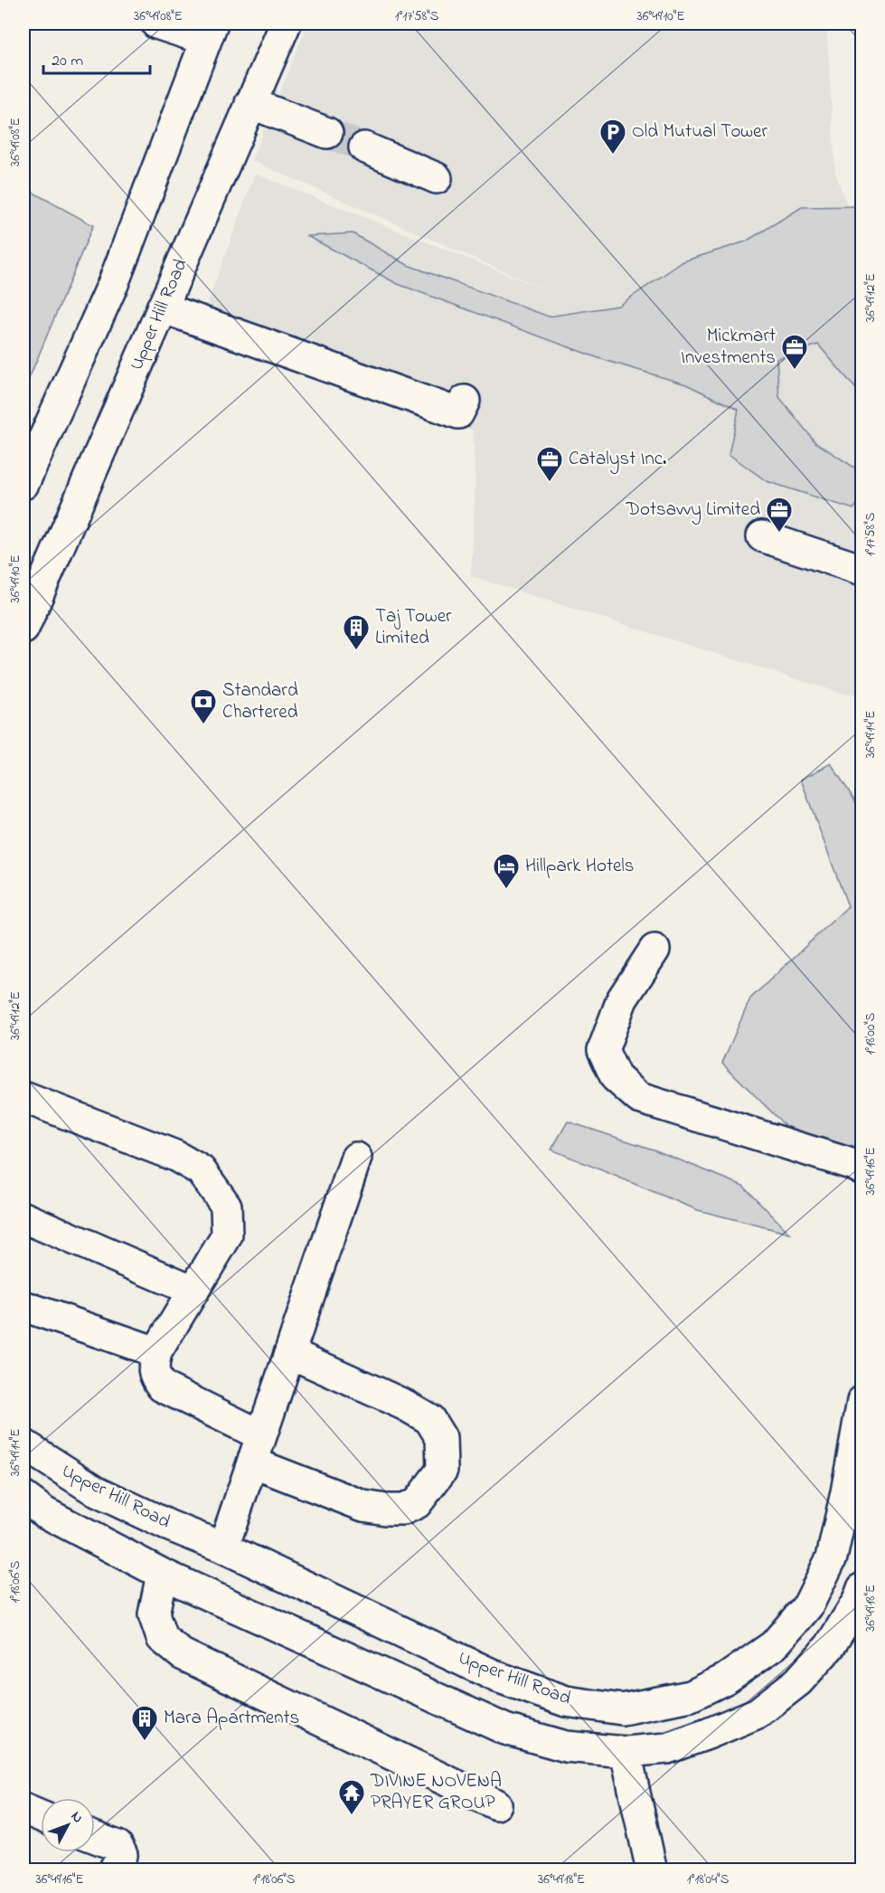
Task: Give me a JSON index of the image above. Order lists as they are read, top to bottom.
{
  "streets": {
    "street": ["Upper Hill Road"]
  },
  "places": {
    "parking": ["Old Mutual Tower"],
    "office": ["Mickmart Investments", "Catalyst Inc.", "Dotsavvy Limited"],
    "building": ["Taj Tower Limited", "Mara Apartments"],
    "bank": ["Standard Chartered"],
    "hotel": ["Hillpark Hotels"],
    "temple": ["DIVINE NOVENA PRAYER GROUP"]
  },
  "scale_bar": "20 m",
  "north": "top right",
  "coordinates": [
    "36°49'08\"E",
    "1°17'58\"S",
    "36°49'10\"E",
    "36°49'12\"E",
    "36°49'14\"E",
    "1°18'00\"S",
    "36°49'16\"E",
    "1°18'06\"S",
    "36°49'18\"E",
    "1°18'04\"S"
  ]
}
